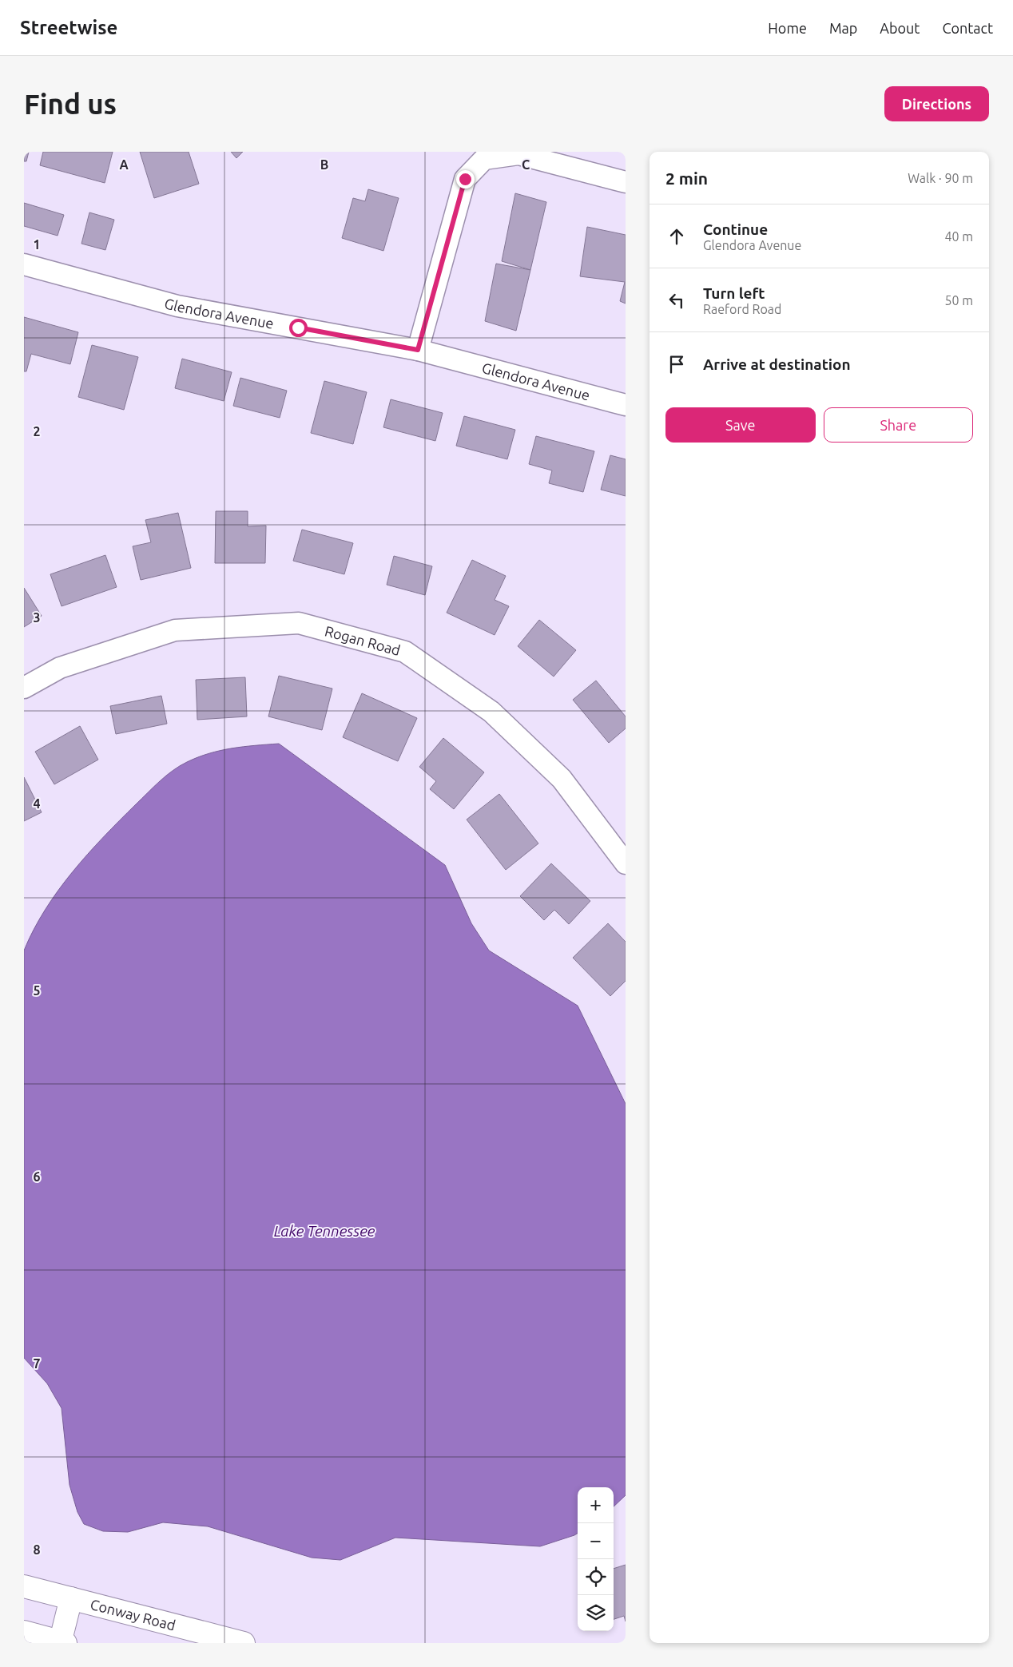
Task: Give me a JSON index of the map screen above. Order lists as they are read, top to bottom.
{
  "streets": {
    "main road": ["Conway Road"],
    "street": ["Glendora Avenue", "Rogan Road"]
  },
  "water": ["Lake Tennessee"],
  "page": {
    "header": "Streetwise",
    "nav": [
      "Home",
      "Map",
      "About",
      "Contact"
    ],
    "buttons": [
      "Directions",
      ["Save", "Share"]
    ],
    "title": "Find us",
    "heading": ["2 min", "Walk · 90 m"],
    "list": [
      ["Continue", "Glendora Avenue", "40 m"],
      ["Turn left", "Raeford Road", "50 m"],
      "Arrive at destination"
    ],
    "map_buttons": ["+", "−"]
  },
  "grid": {
    "columns": ["A", "B", "C"],
    "rows": [
      "1",
      "2",
      "3",
      "4",
      "5",
      "6",
      "7",
      "8"
    ]
  }
}
